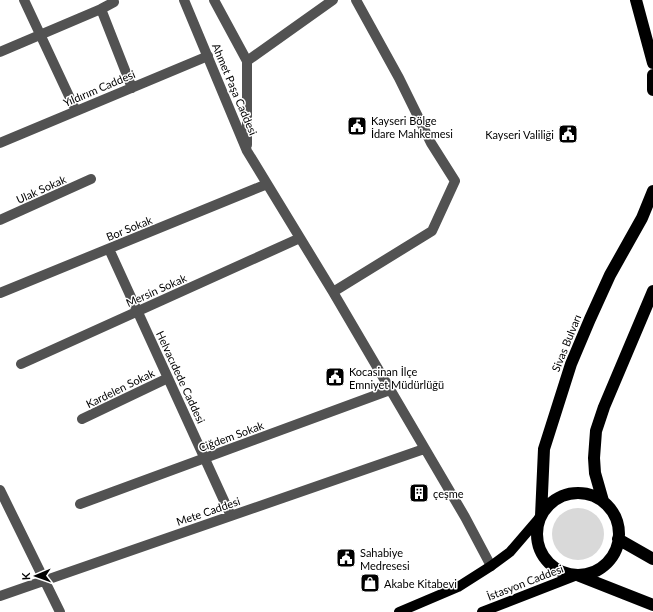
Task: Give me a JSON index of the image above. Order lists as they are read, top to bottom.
{
  "streets": {
    "highway": ["Sivas Bulvarı"],
    "main road": ["İstasyon Caddesi"],
    "street": [
      "Yıldırım Caddesi",
      "Ahmet Paşa Caddesi",
      "Ulak Sokak",
      "Bor Sokak",
      "Mersin Sokak",
      "Helvacıdede Caddesi",
      "Kardelen Sokak",
      "Ciğdem Sokak",
      "Mete Caddesi"
    ]
  },
  "crossings": [
    ["Yıldırım Caddesi", "Ahmet Paşa Caddesi"],
    ["Bor Sokak", "Helvacıdede Caddesi"],
    ["Mersin Sokak", "Helvacıdede Caddesi"],
    ["Sivas Bulvarı", "İstasyon Caddesi"],
    ["Helvacıdede Caddesi", "Kardelen Sokak"],
    ["Helvacıdede Caddesi", "Ciğdem Sokak"],
    ["Helvacıdede Caddesi", "Mete Caddesi"]
  ],
  "places": {
    "public building": [
      "Kayseri Bölge İdare Mahkemesi",
      "Kayseri Valiliği",
      "Kocasinan İlçe Emniyet Müdürlüğü",
      "Sahabiye Medresesi"
    ],
    "building": ["çeşme"],
    "shop": ["Akabe Kitabevi"]
  },
  "north": "left"
}
